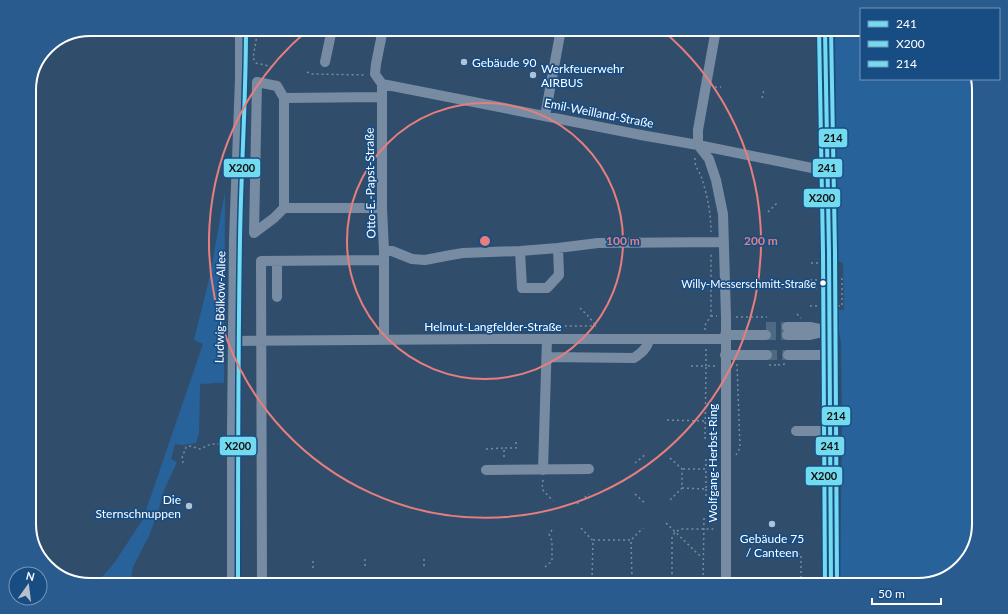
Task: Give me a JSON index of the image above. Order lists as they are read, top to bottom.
{
  "streets": {
    "street": [
      "Emil-Weilland-Straße",
      "Otto-E.-Papst-Straße",
      "Ludwig-Bölkow-Allee",
      "Helmut-Langfelder-Straße",
      "Wolfgang-Herbst-Ring"
    ]
  },
  "crossings": [
    ["Emil-Weilland-Straße", "Otto-E.-Papst-Straße"],
    ["Emil-Weilland-Straße", "Wolfgang-Herbst-Ring"],
    ["Otto-E.-Papst-Straße", "Helmut-Langfelder-Straße"],
    ["Ludwig-Bölkow-Allee", "Helmut-Langfelder-Straße"],
    ["Helmut-Langfelder-Straße", "Wolfgang-Herbst-Ring"]
  ],
  "places": [
    "Gebäude 90",
    "Werkfeuerwehr AIRBUS",
    "Willy-Messerschmitt-Straße",
    "Die Sternschnuppen",
    "Gebäude 75 / Canteen"
  ],
  "lines": ["transit line 241", "transit line X200", "transit line 214"],
  "legend": ["241", "X200", "214"],
  "scale_bar": "50 m",
  "north": "top",
  "rings": ["100 m", "200 m"]
}
